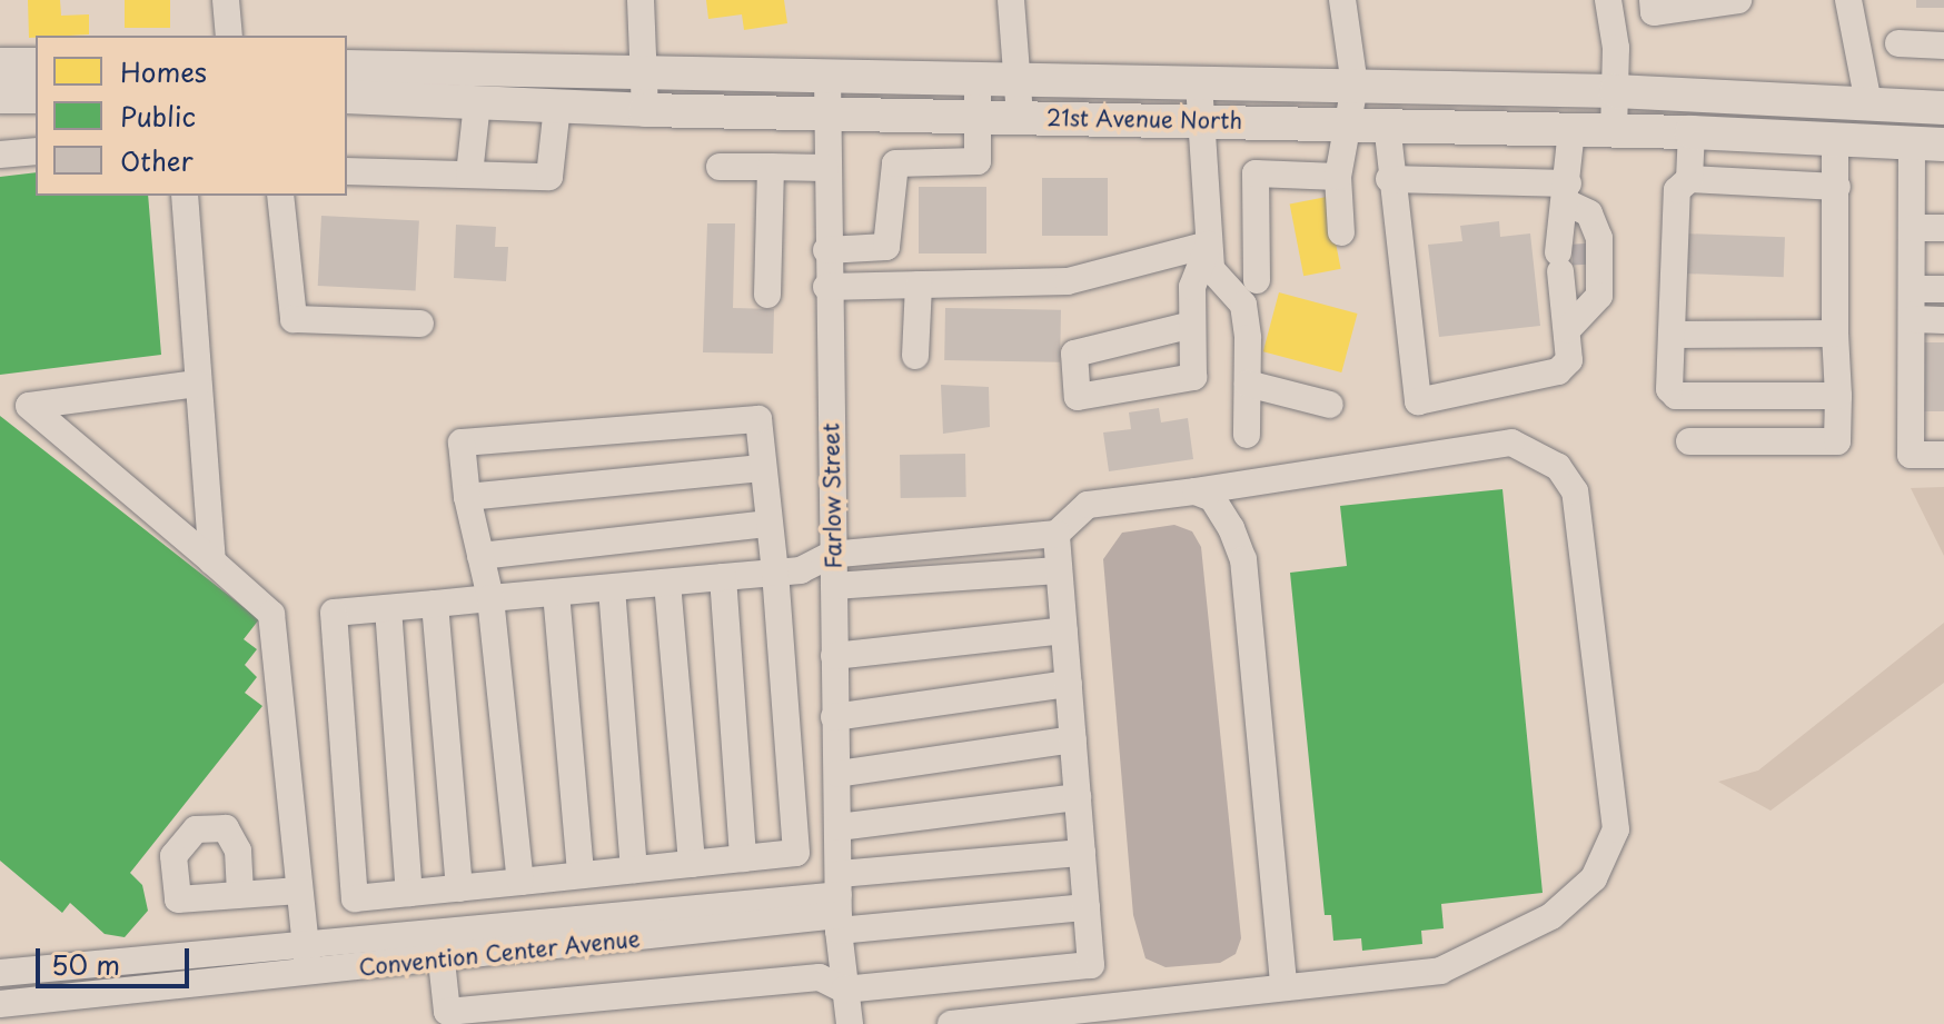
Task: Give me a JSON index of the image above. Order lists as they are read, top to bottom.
{
  "streets": {
    "main road": ["21st Avenue North"],
    "street": ["Farlow Street", "Convention Center Avenue"]
  },
  "crossings": [
    ["21st Avenue North", "Farlow Street"],
    ["Farlow Street", "Convention Center Avenue"]
  ],
  "legend": ["Homes", "Public", "Other"],
  "scale_bar": "50 m"
}
